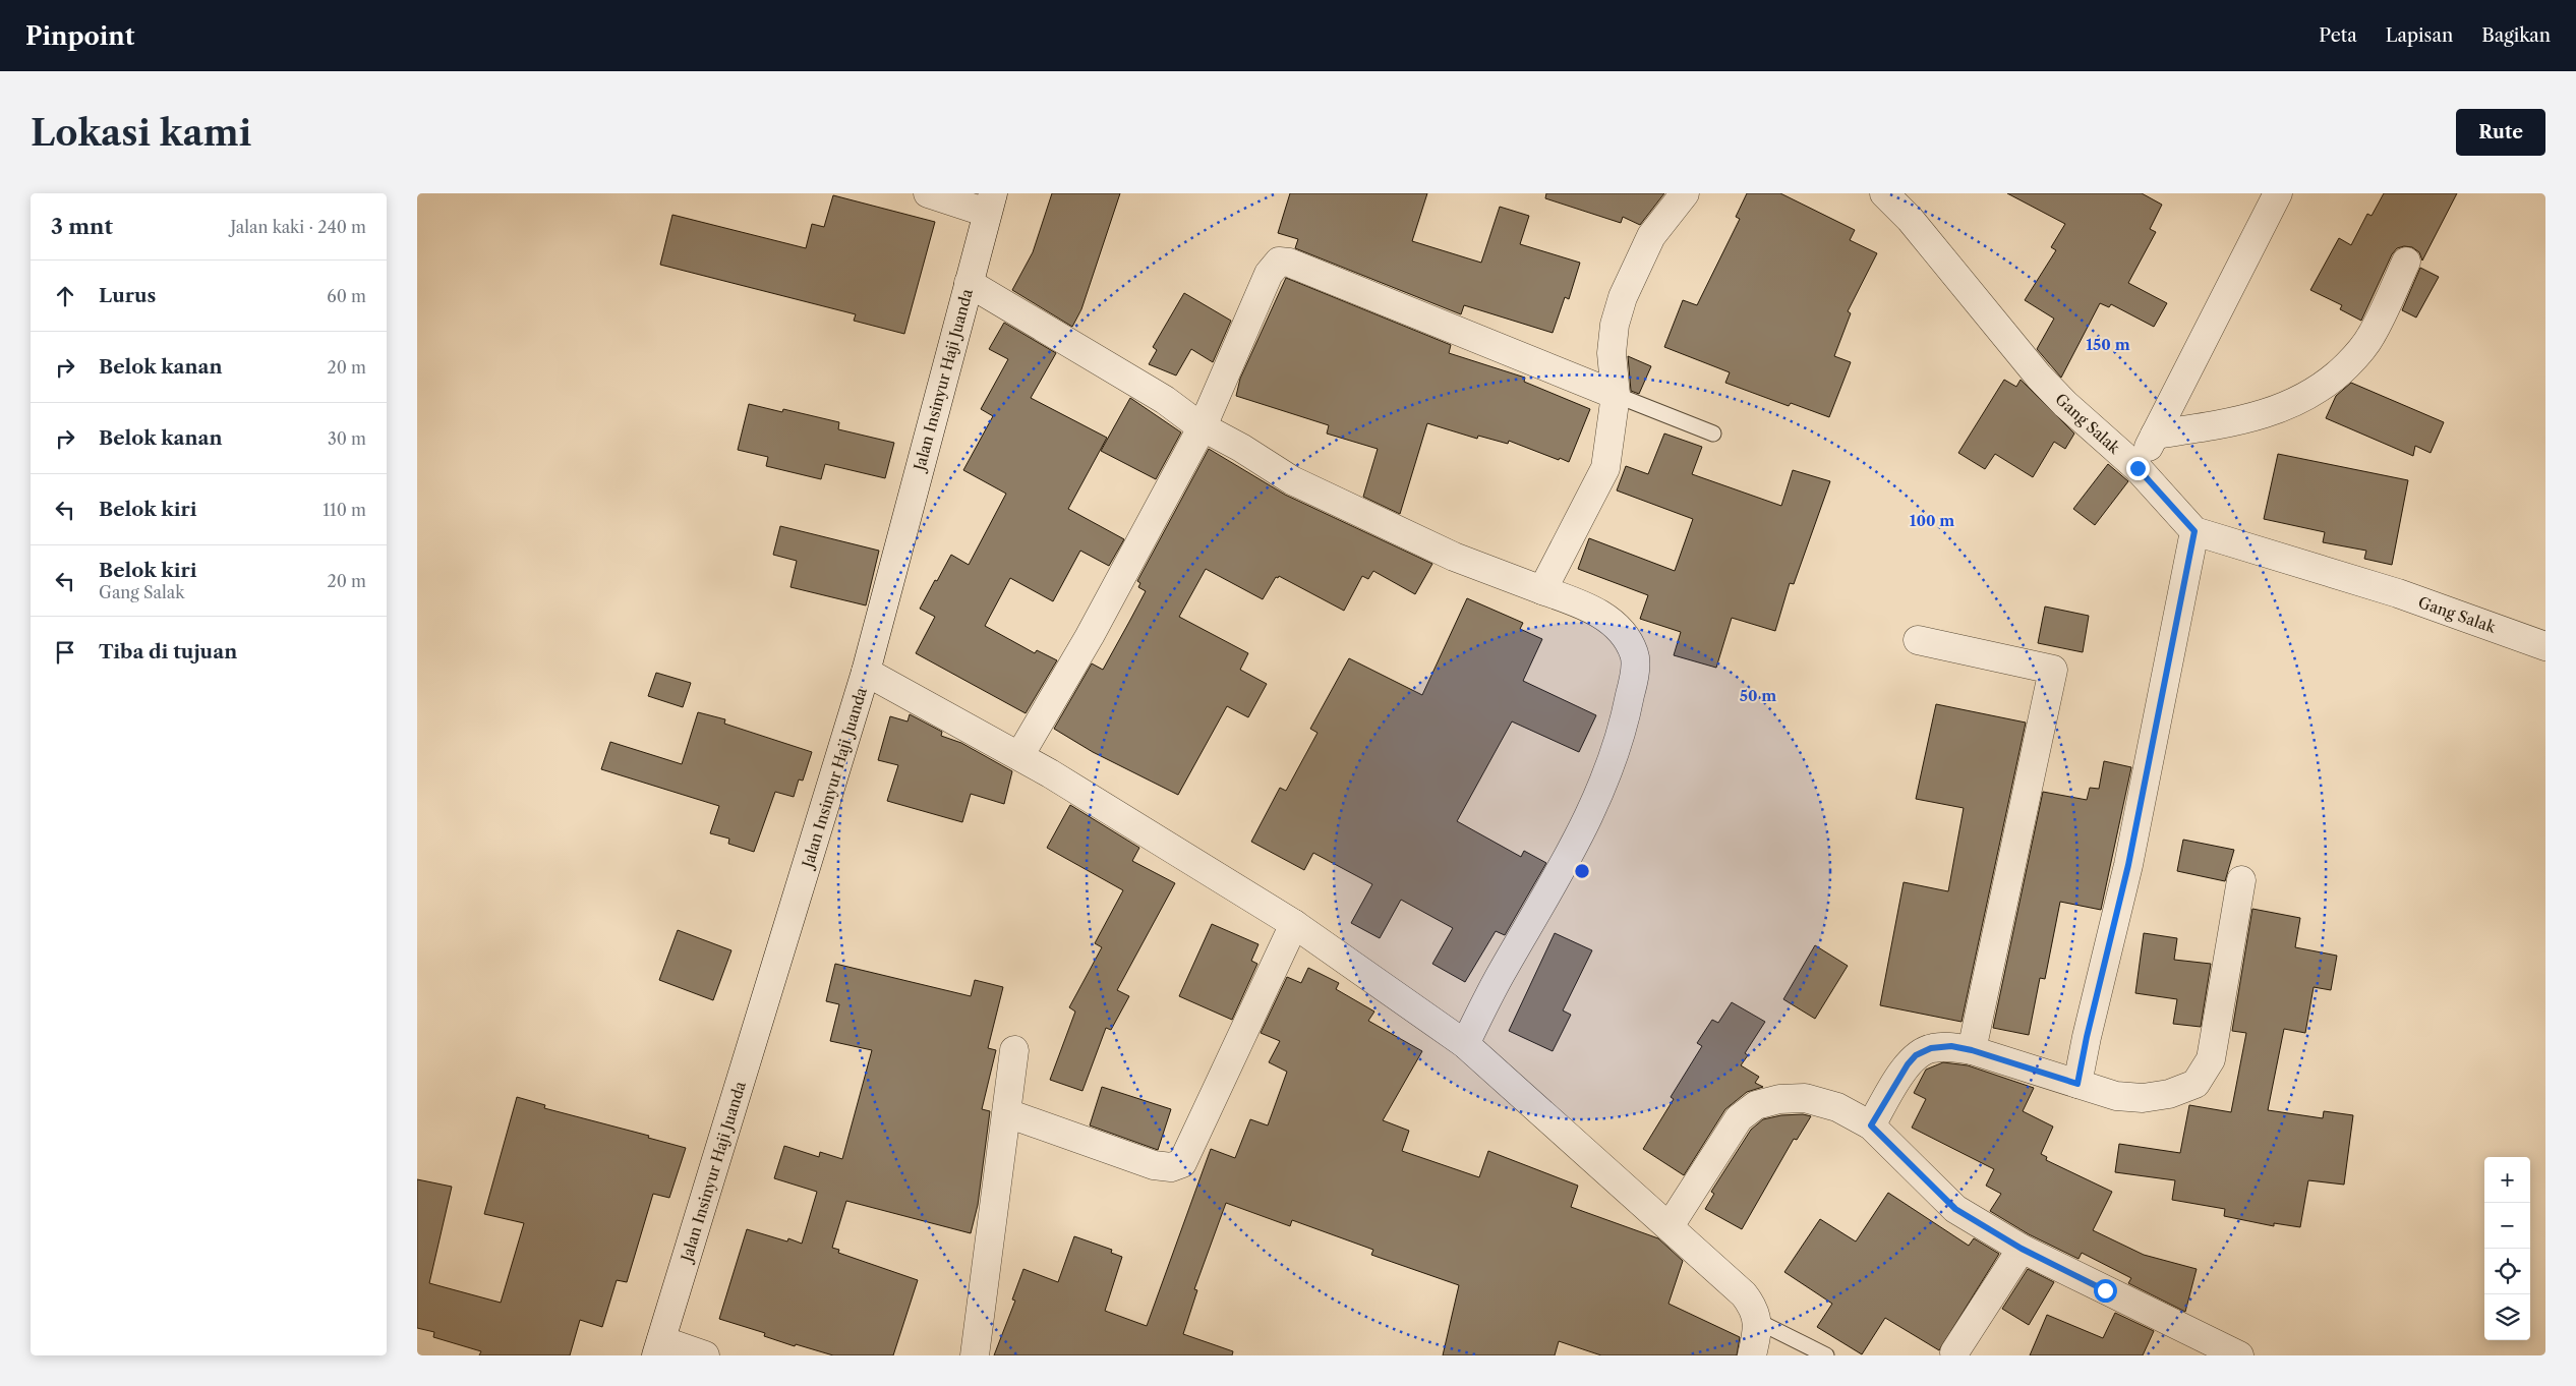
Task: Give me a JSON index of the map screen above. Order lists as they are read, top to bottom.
{
  "streets": {
    "street": ["Jalan Insinyur Haji Juanda", "Gang Salak"]
  },
  "page": {
    "header": "Pinpoint",
    "nav": ["Peta", "Lapisan", "Bagikan"],
    "buttons": "Rute",
    "title": "Lokasi kami",
    "heading": ["3 mnt", "Jalan kaki · 240 m"],
    "list": [
      ["Lurus", "60 m"],
      ["Belok kanan", "20 m"],
      ["Belok kanan", "30 m"],
      ["Belok kiri", "110 m"],
      ["Belok kiri", "Gang Salak", "20 m"],
      "Tiba di tujuan"
    ],
    "map_buttons": ["+", "−"]
  },
  "rings": ["150 m", "100 m", "50 m"]
}
